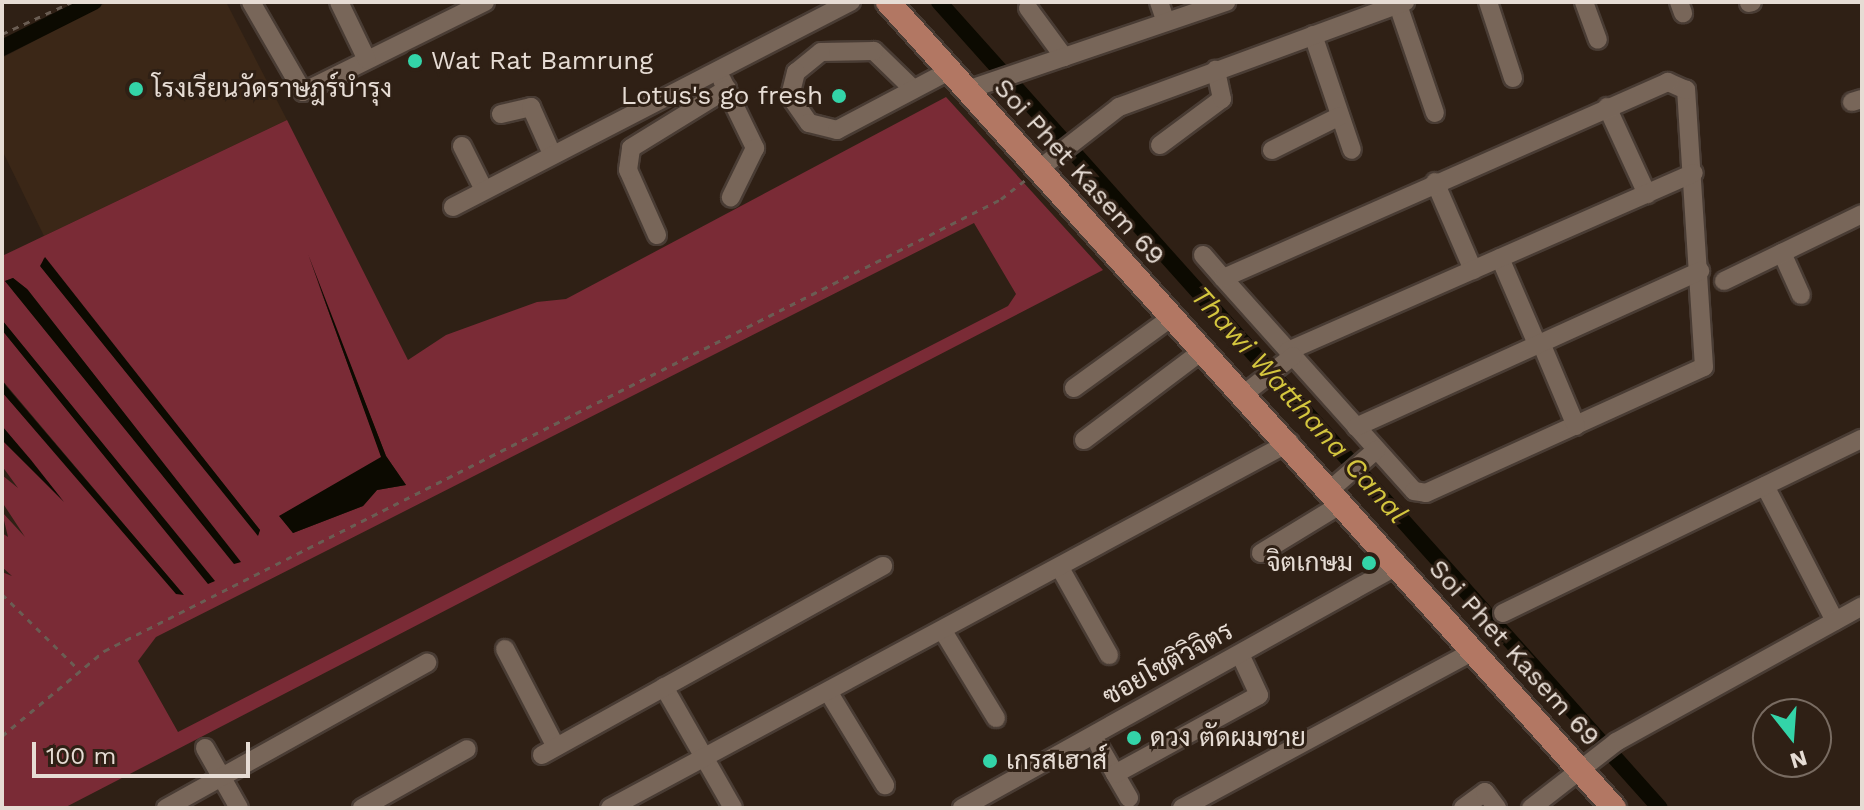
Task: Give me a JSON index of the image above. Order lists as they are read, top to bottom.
{
  "streets": {
    "main road": ["Soi Phet Kasem 69"],
    "street": ["ซอยโชติวิจิตร"]
  },
  "crossings": [
    ["Soi Phet Kasem 69", "ซอยโชติวิจิตร"]
  ],
  "water": ["Thawi Watthana Canal"],
  "places": [
    "Wat Rat Bamrung",
    "โรงเรียนวัดราษฎร์บำรุง",
    "Lotus's go fresh",
    "จิตเกษม",
    "ดวง ตัดผมชาย",
    "เกรสเฮาส์"
  ],
  "scale_bar": "100 m",
  "north": "bottom"
}
